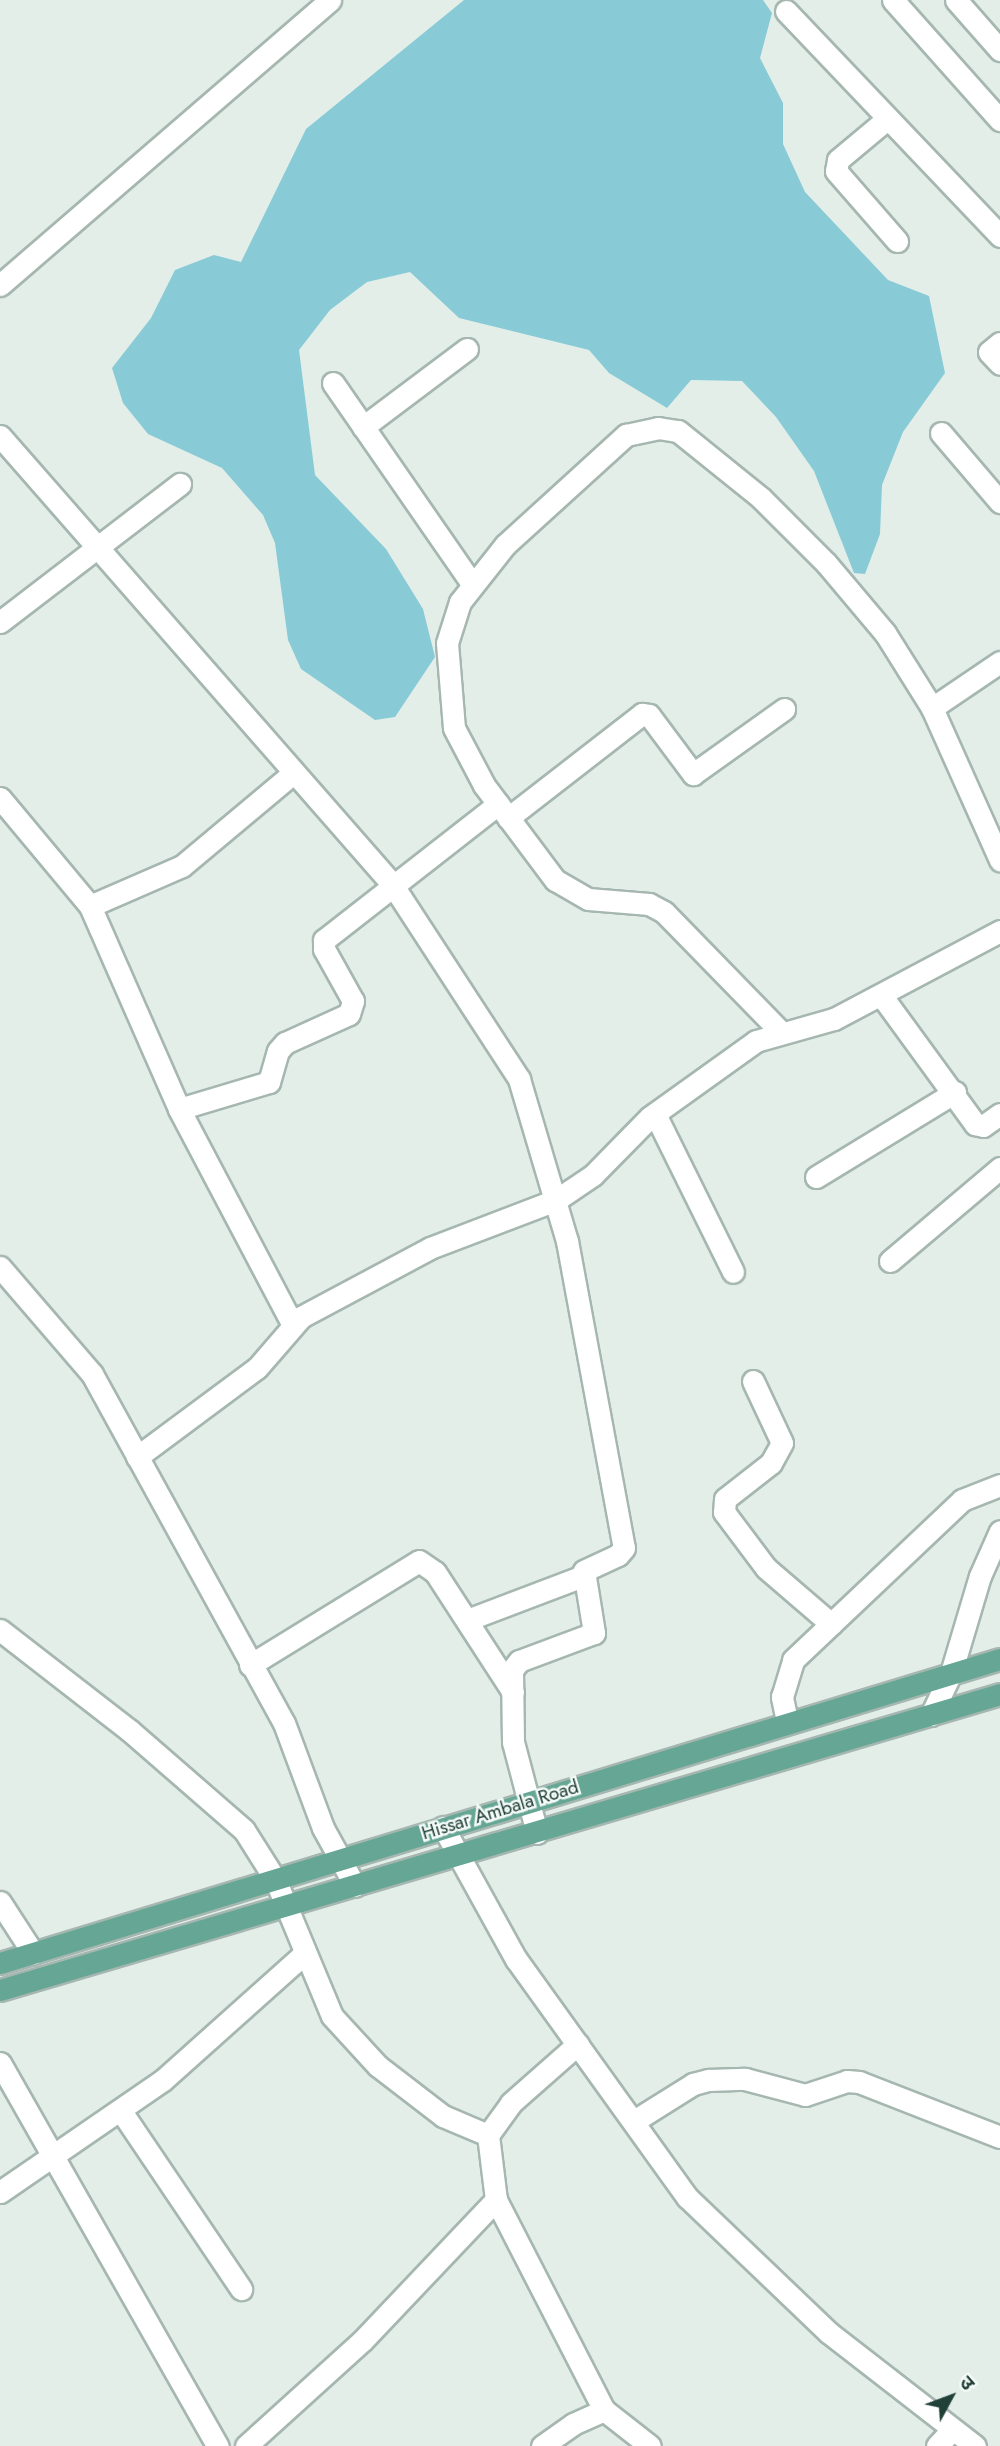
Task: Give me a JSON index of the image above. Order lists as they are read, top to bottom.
{
  "streets": {
    "main road": ["Hissar Ambala Road"]
  },
  "north": "top right"
}
